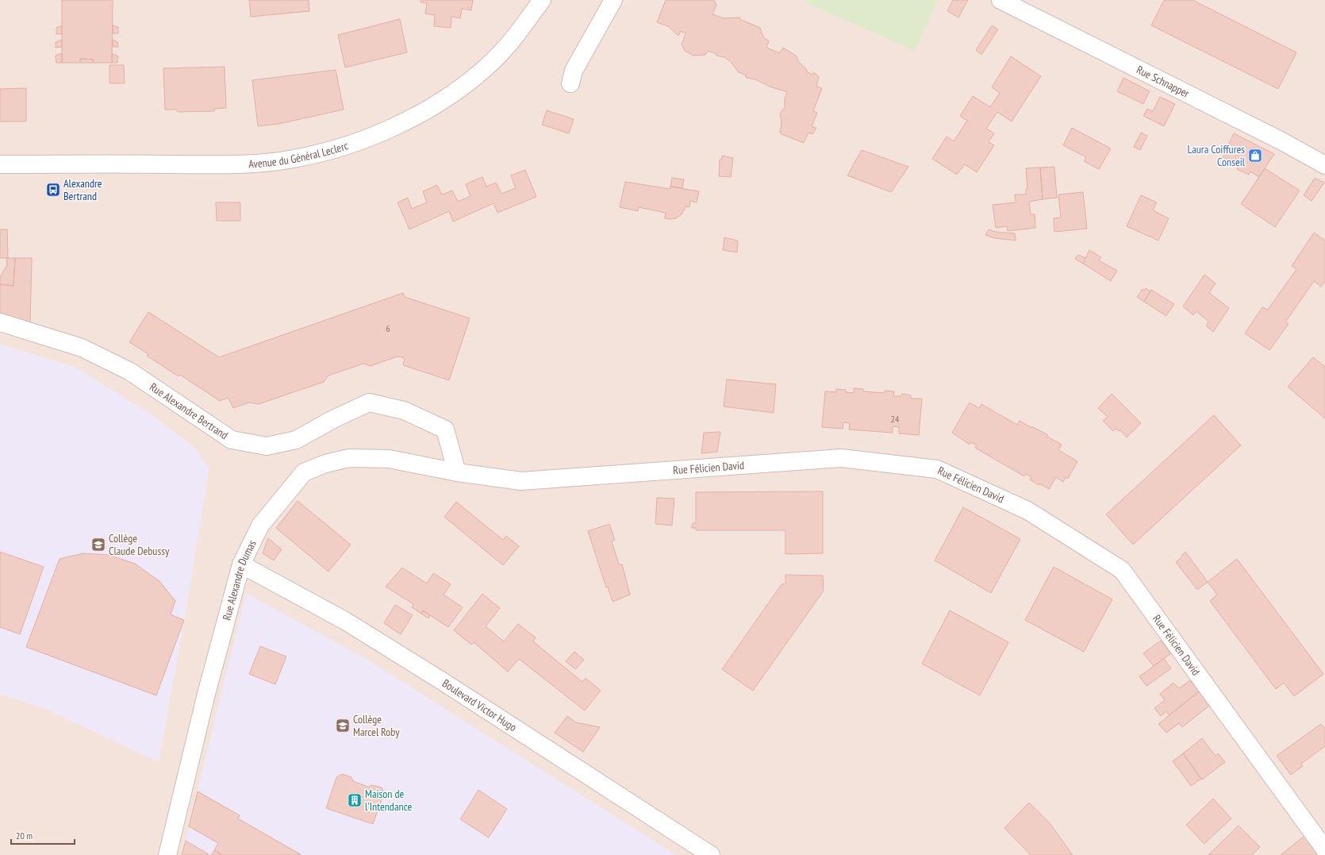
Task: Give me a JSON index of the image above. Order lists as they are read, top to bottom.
{
  "streets": {
    "street": [
      "Rue Schnapper",
      "Avenue du Général Leclerc",
      "Rue Alexandre Bertrand",
      "Rue Félicien David",
      "Rue Alexandre Dumas",
      "Boulevard Victor Hugo"
    ]
  },
  "crossings": [
    ["Rue Alexandre Bertrand", "Rue Félicien David"],
    ["Rue Alexandre Bertrand", "Rue Alexandre Dumas"],
    ["Rue Félicien David", "Rue Alexandre Dumas"],
    ["Rue Alexandre Dumas", "Boulevard Victor Hugo"]
  ],
  "places": {
    "shop": ["Laura Coiffures Conseil"],
    "bus stop": ["Alexandre Bertrand"],
    "school or university": ["Collège Claude Debussy", "Collège Marcel Roby"],
    "building": ["Maison de l'Intendance"]
  },
  "house_numbers": ["6", "24"],
  "scale_bar": "20 m"
}
